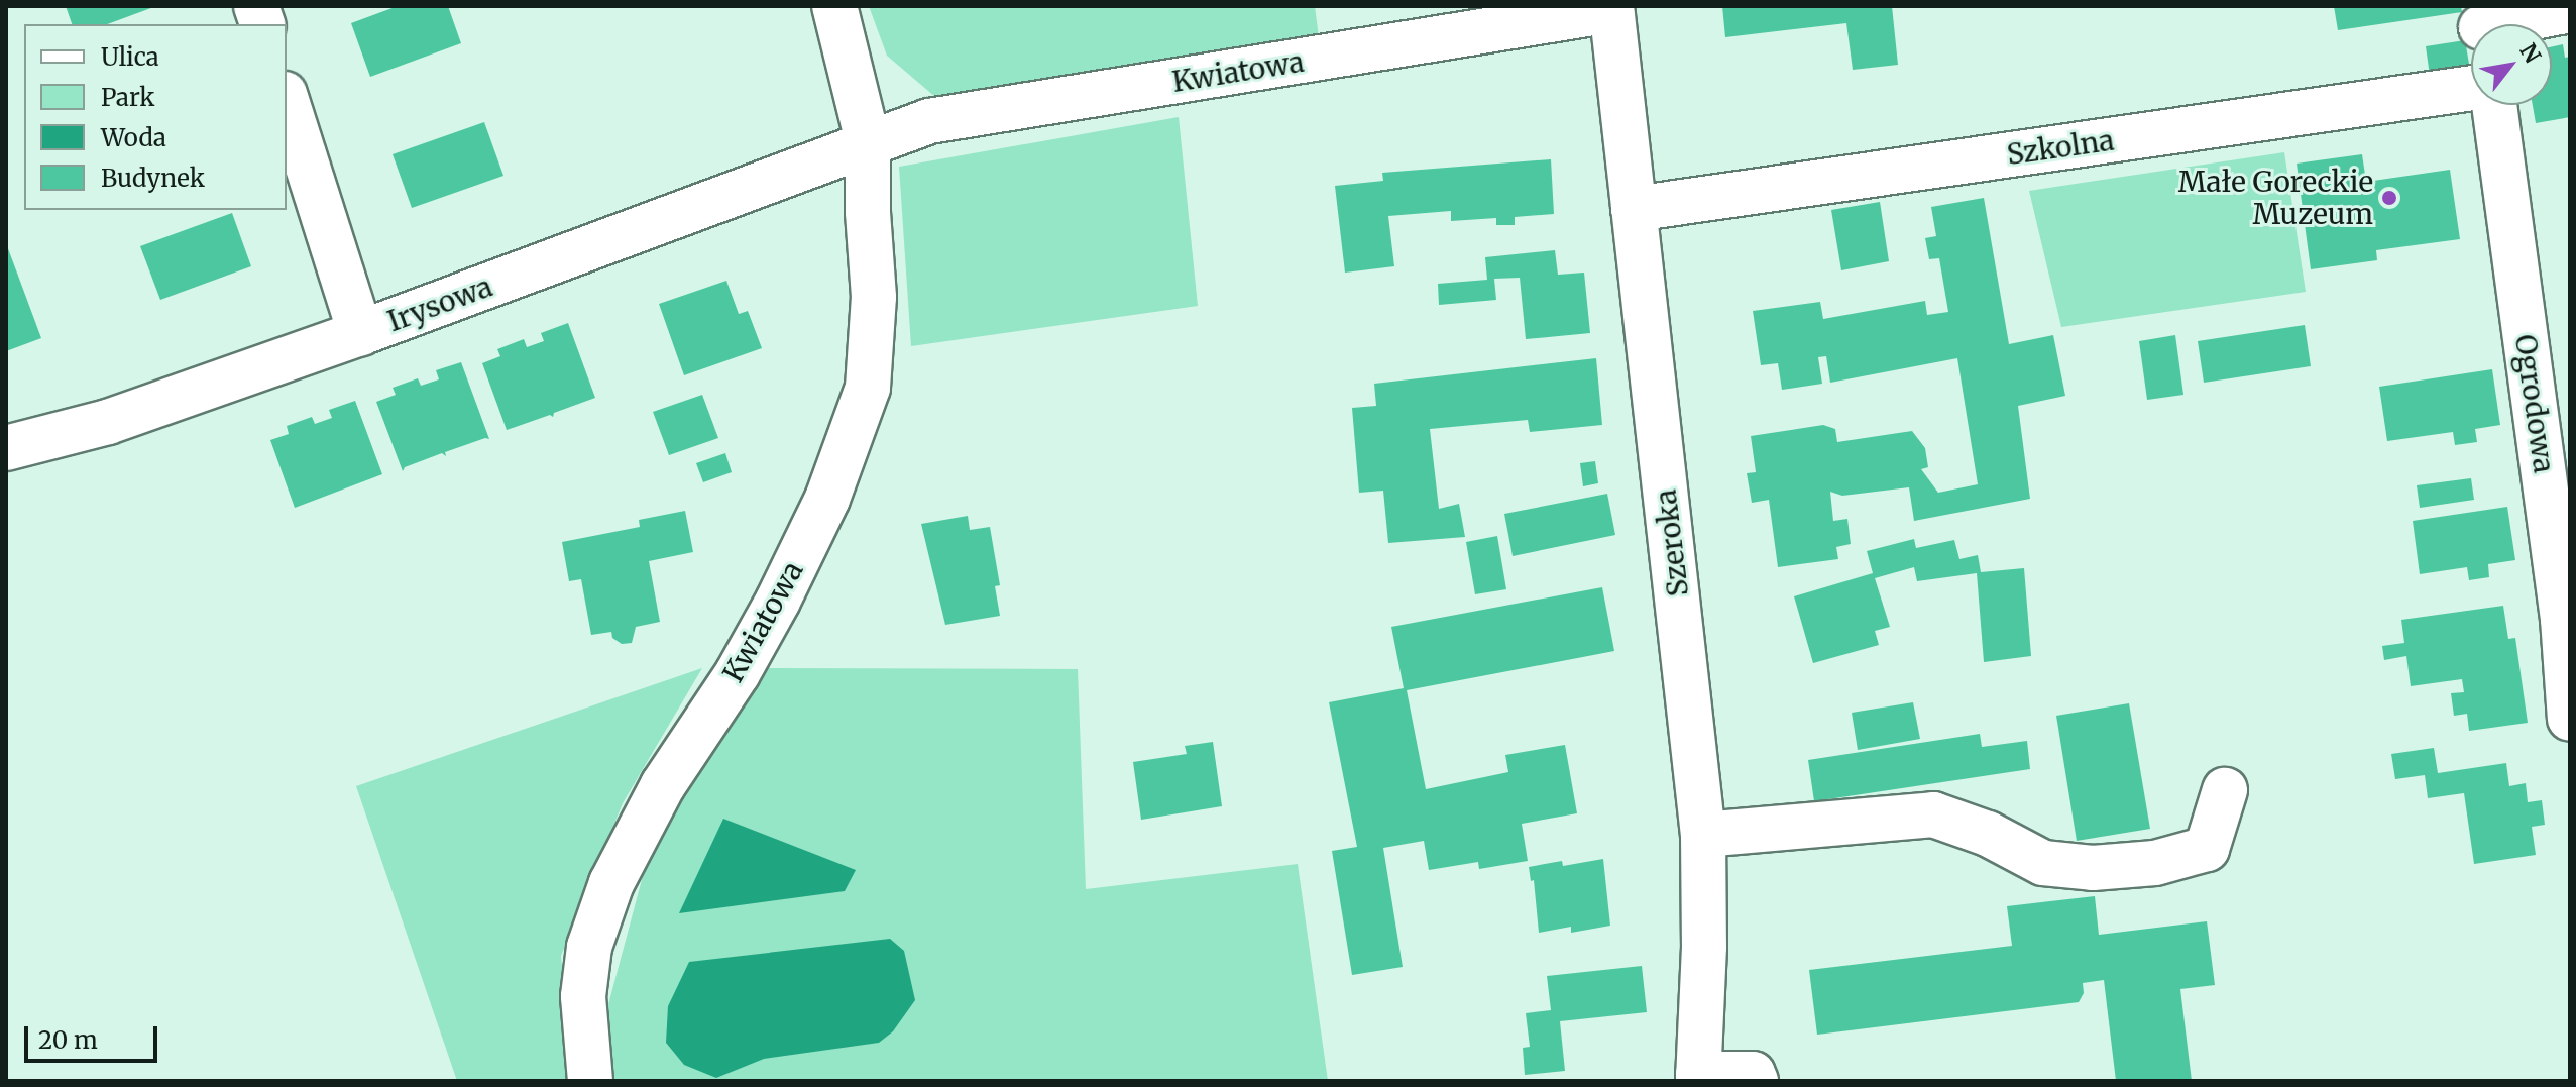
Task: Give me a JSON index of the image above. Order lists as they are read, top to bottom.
{
  "streets": {
    "street": [
      "Kwiatowa",
      "Szkolna",
      "Irysowa",
      "Ogrodowa",
      "Szeroka"
    ]
  },
  "crossings": [
    ["Kwiatowa", "Irysowa"],
    ["Kwiatowa", "Szeroka"],
    ["Szkolna", "Szeroka"]
  ],
  "places": ["Małe Goreckie Muzeum"],
  "legend": [
    "Ulica",
    "Park",
    "Woda",
    "Budynek"
  ],
  "scale_bar": "20 m",
  "north": "top right"
}
